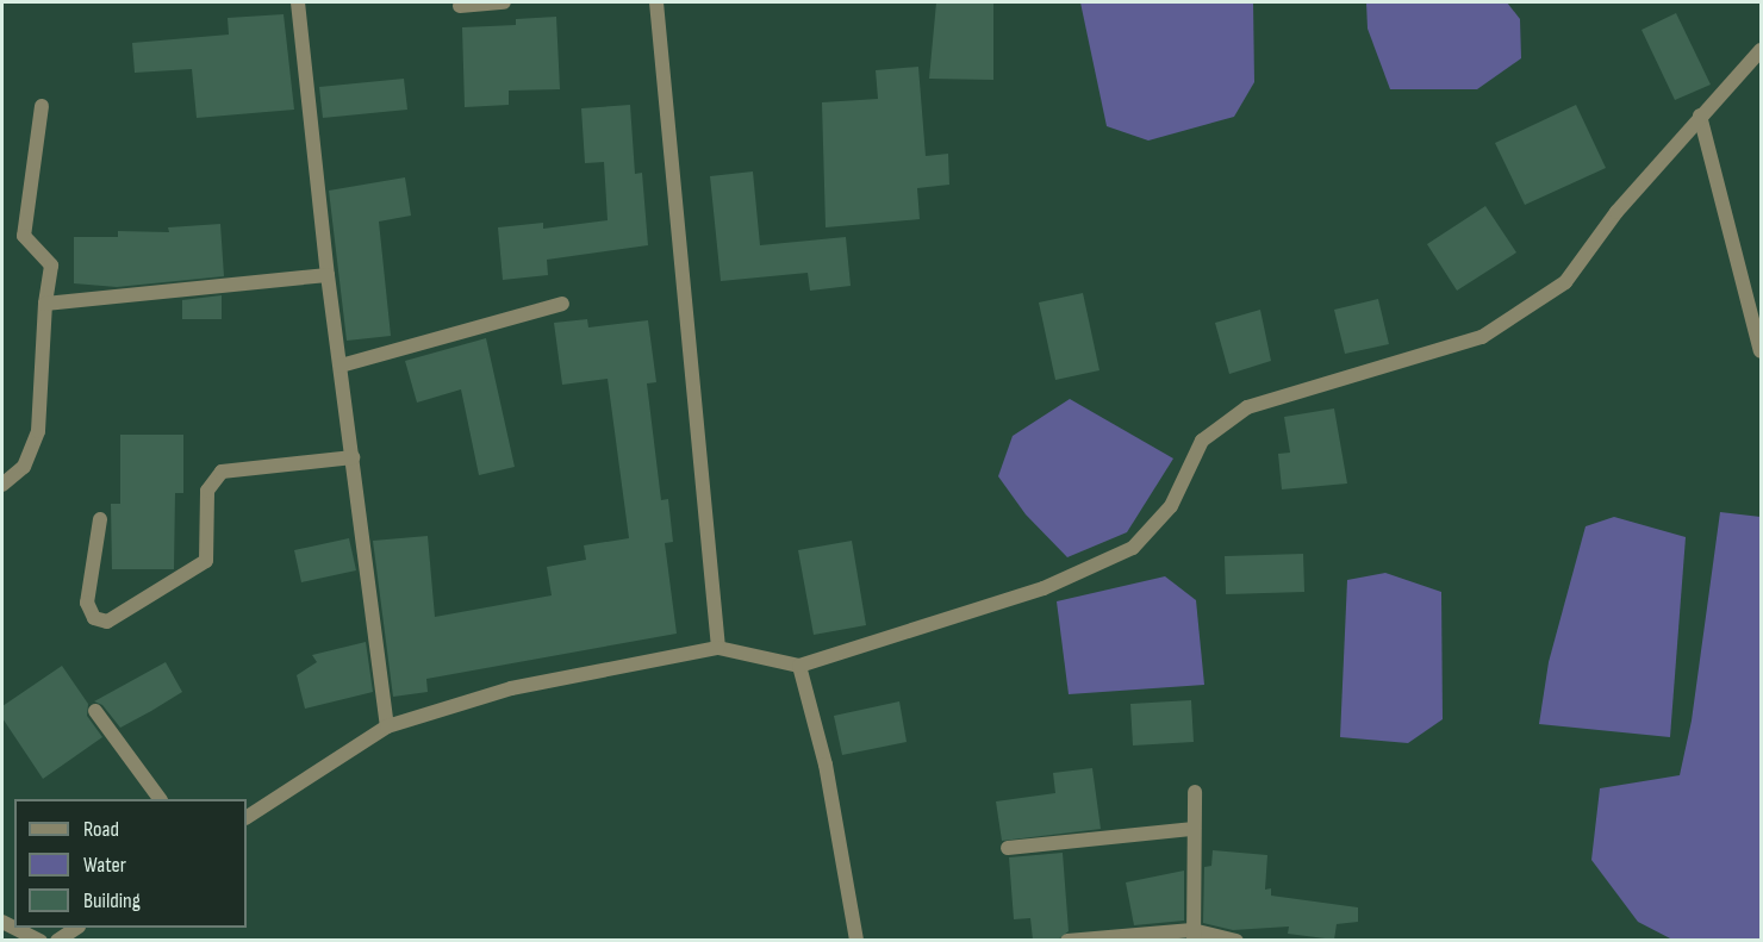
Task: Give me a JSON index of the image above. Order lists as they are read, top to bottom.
{
  "legend": ["Road", "Water", "Building"]
}
